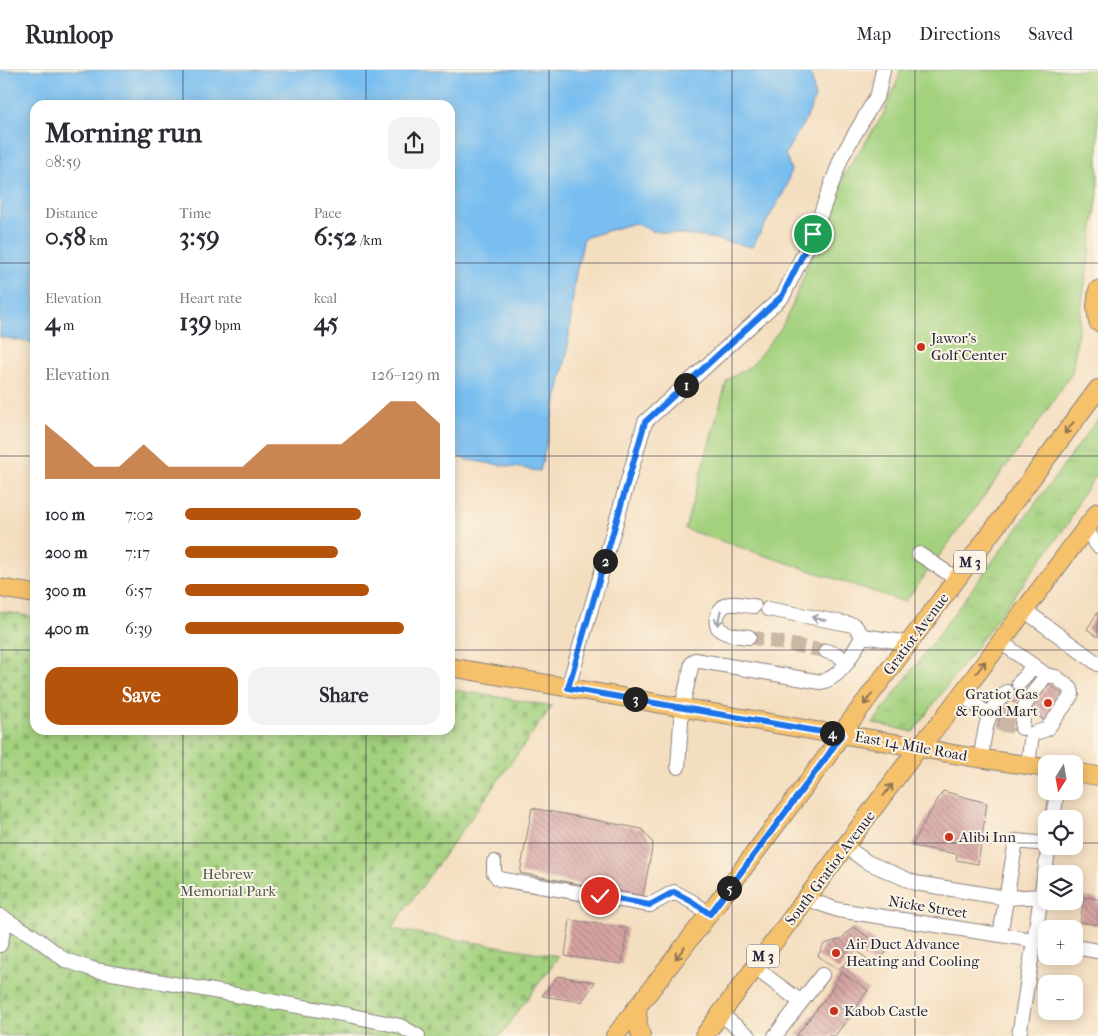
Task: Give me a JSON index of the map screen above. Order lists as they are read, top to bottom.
{
  "streets": {
    "main road": [
      "M 3",
      "Gratiot Avenue",
      "East 14 Mile Road",
      "South Gratiot Avenue"
    ],
    "street": ["Nicke Street"]
  },
  "crossings": [
    ["M 3", "Gratiot Avenue"],
    ["M 3", "East 14 Mile Road"],
    ["M 3", "South Gratiot Avenue"],
    ["Gratiot Avenue", "East 14 Mile Road"],
    ["East 14 Mile Road", "South Gratiot Avenue"],
    ["South Gratiot Avenue", "Nicke Street"]
  ],
  "parks": ["Hebrew Memorial Park"],
  "places": [
    "Jawor's Golf Center",
    "Gratiot Gas & Food Mart",
    "Alibi Inn",
    "Air Duct Advance Heating and Cooling",
    "Kabob Castle"
  ],
  "north": "bottom",
  "page": {
    "header": "Runloop",
    "nav": ["Map", "Directions", "Saved"],
    "heading": ["Morning run", "08:59"],
    "stats": [
      ["Distance", "0.58 km"],
      ["Time", "3:59"],
      ["Pace", "6:52 /km"],
      ["Elevation", "4 m"],
      ["Heart rate", "139 bpm"],
      ["kcal", "45"]
    ],
    "chart": ["Elevation", "126–129 m"],
    "pins": [
      "1",
      "2",
      "3",
      "4",
      "5"
    ],
    "list": [
      {
        "name": "100 m",
        "note": "7:02"
      },
      {
        "name": "200 m",
        "note": "7:17"
      },
      {
        "name": "300 m",
        "note": "6:57"
      },
      {
        "name": "400 m",
        "note": "6:39"
      }
    ],
    "buttons": ["Save", "Share"],
    "map_buttons": ["+", "−"]
  }
}
